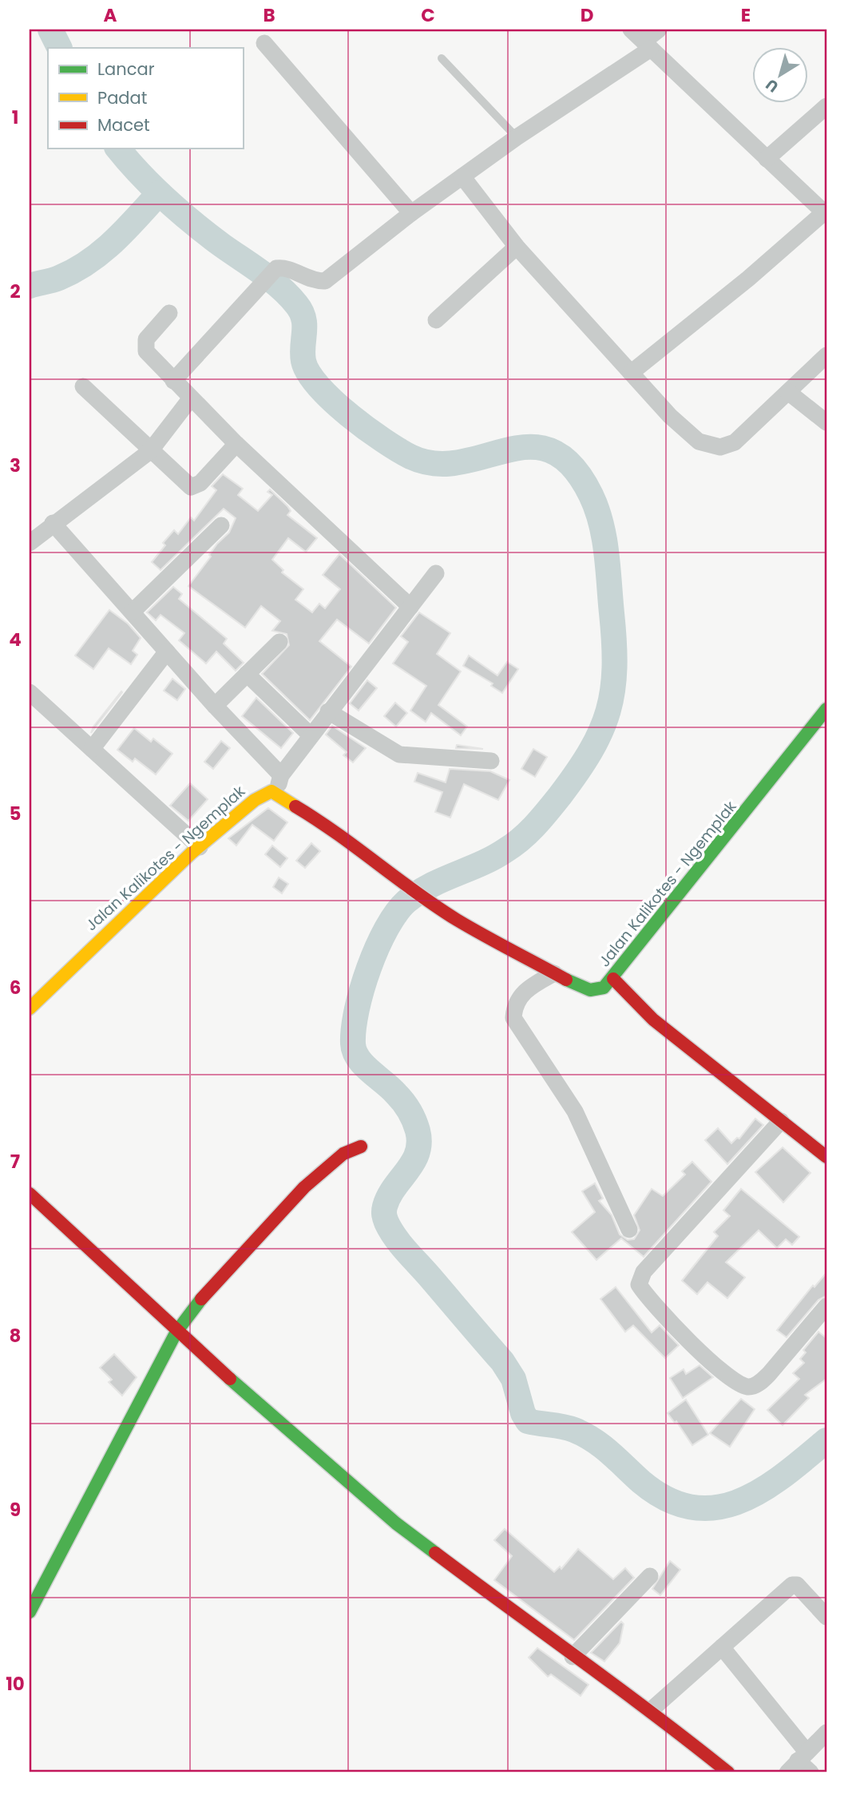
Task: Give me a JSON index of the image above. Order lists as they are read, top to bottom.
{
  "streets": {
    "street": ["Jalan Kalikotes - Ngemplak"]
  },
  "legend": ["Lancar", "Padat", "Macet"],
  "north": "bottom left",
  "grid": {
    "columns": [
      "A",
      "B",
      "C",
      "D",
      "E"
    ],
    "rows": [
      "1",
      "2",
      "3",
      "4",
      "5",
      "6",
      "7",
      "8",
      "9",
      "10"
    ]
  }
}
